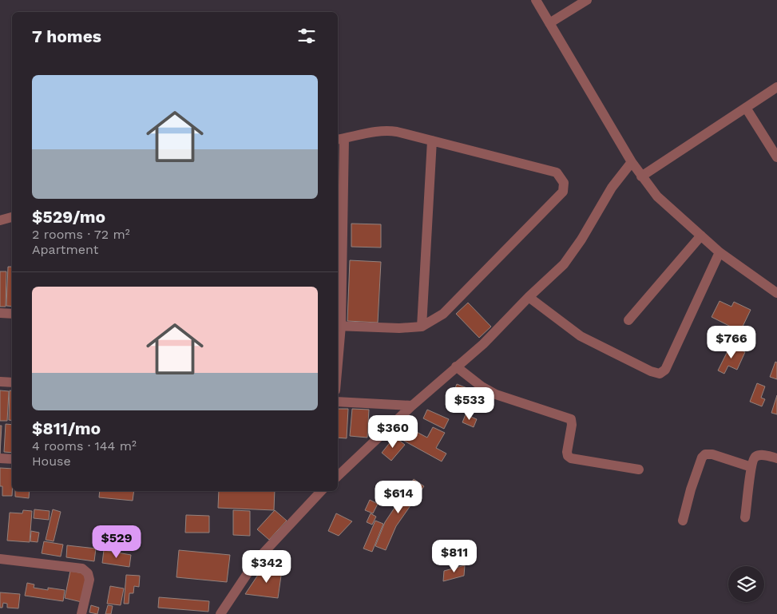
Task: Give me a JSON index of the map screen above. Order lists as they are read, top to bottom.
{
  "page": {
    "heading": "7 homes",
    "list": [
      {
        "name": "$529/mo",
        "note": "2 rooms · 72 m² · Apartment"
      },
      {
        "name": "$811/mo",
        "note": "4 rooms · 144 m² · House"
      }
    ],
    "price": [
      "$766",
      "$533",
      "$360",
      "$614",
      "$529",
      "$811",
      "$342"
    ]
  }
}
